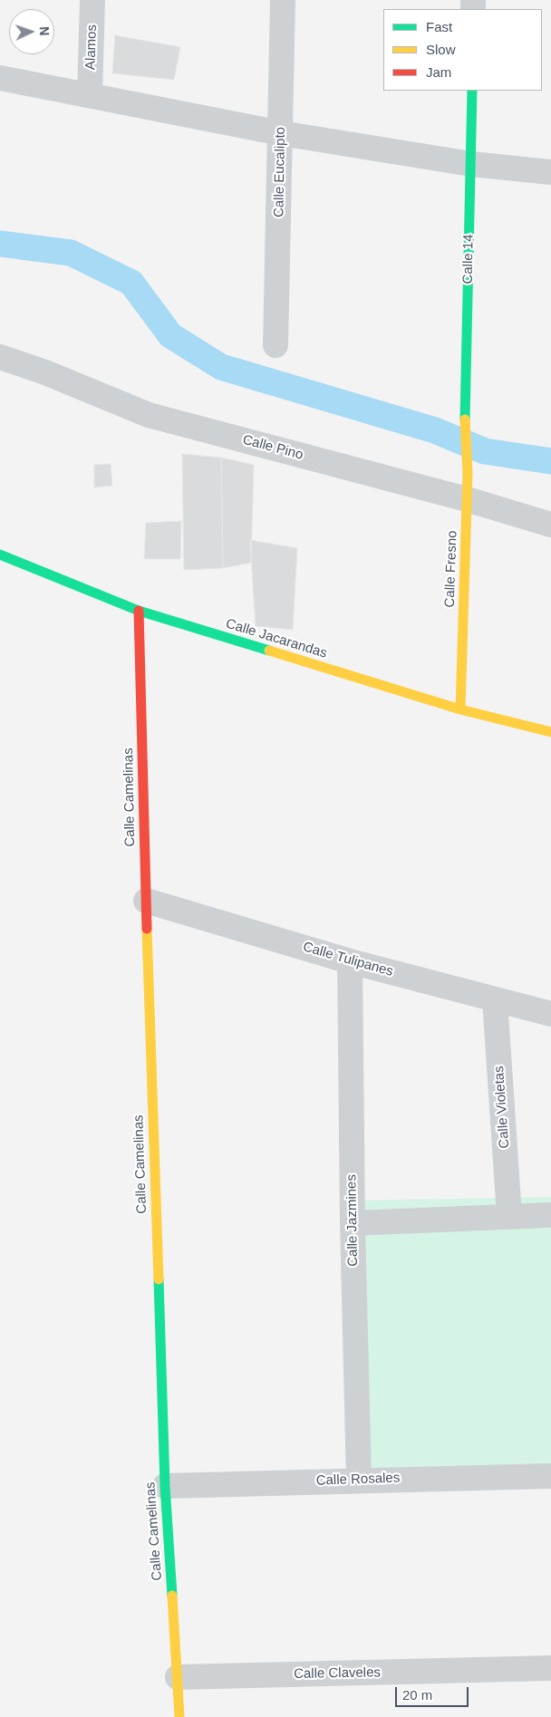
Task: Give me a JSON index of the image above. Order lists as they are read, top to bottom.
{
  "streets": {
    "street": [
      "Alamos",
      "Calle Eucalipto",
      "Calle 14",
      "Calle Pino",
      "Calle Fresno",
      "Calle Jacarandas",
      "Calle Camelinas",
      "Calle Tulipanes",
      "Calle Violetas",
      "Calle Jazmines",
      "Calle Rosales",
      "Calle Claveles"
    ]
  },
  "crossings": [
    ["Calle 14", "Calle Fresno"],
    ["Calle Pino", "Calle Fresno"],
    ["Calle Fresno", "Calle Jacarandas"],
    ["Calle Jacarandas", "Calle Camelinas"],
    ["Calle Camelinas", "Calle Tulipanes"],
    ["Calle Camelinas", "Calle Rosales"],
    ["Calle Camelinas", "Calle Claveles"],
    ["Calle Tulipanes", "Calle Violetas"],
    ["Calle Tulipanes", "Calle Jazmines"],
    ["Calle Jazmines", "Calle Rosales"]
  ],
  "legend": ["Fast", "Slow", "Jam"],
  "scale_bar": "20 m",
  "north": "right"
}
